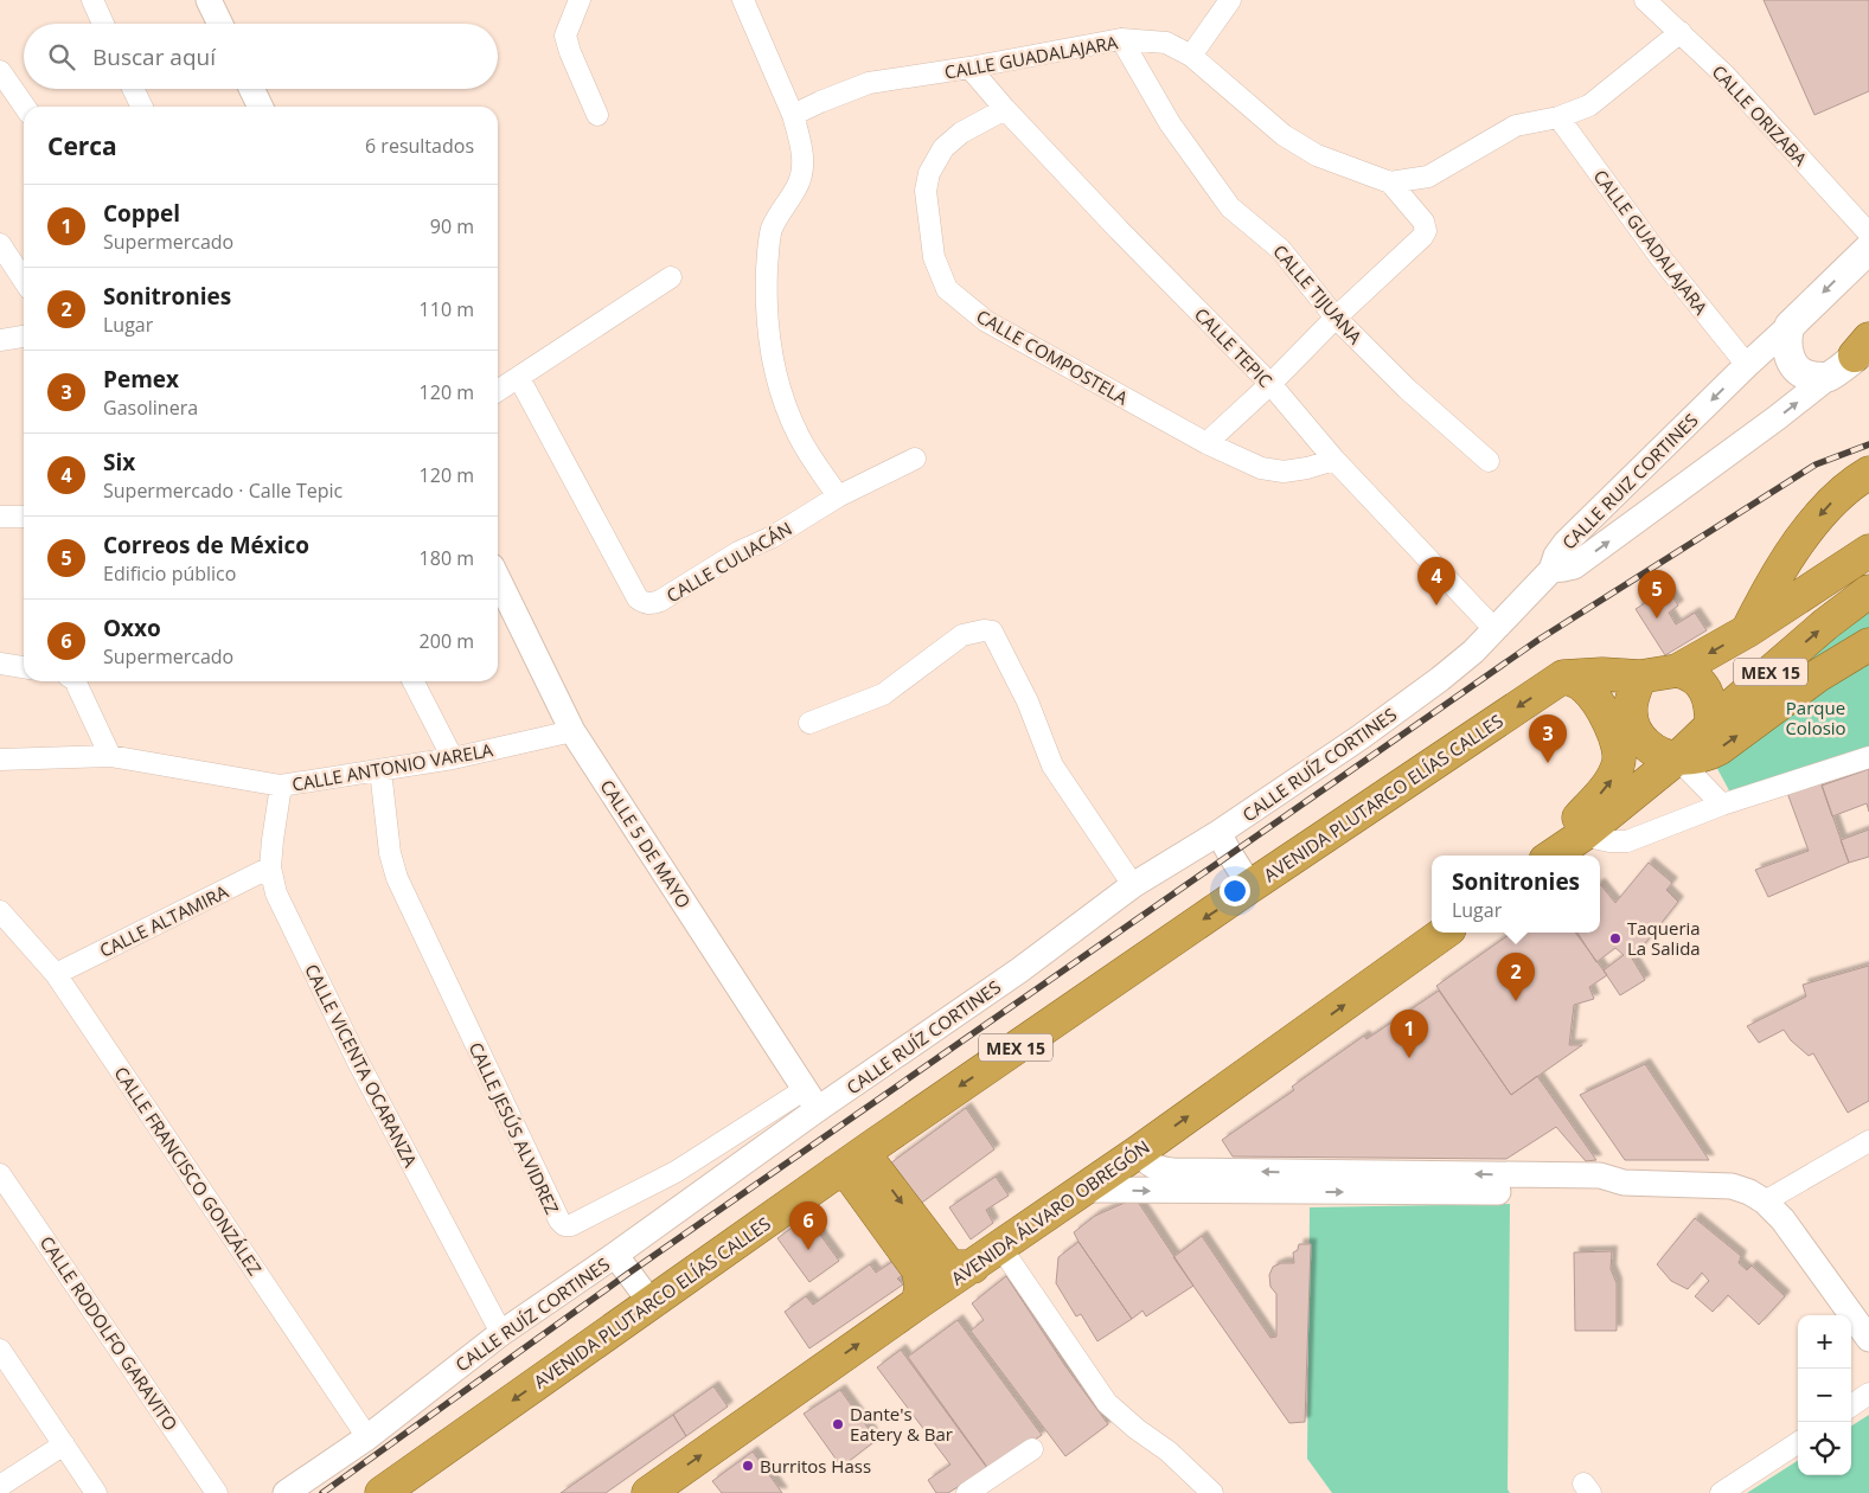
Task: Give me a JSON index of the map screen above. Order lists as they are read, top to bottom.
{
  "streets": {
    "highway": ["MEX 15", "AVENIDA PLUTARCO ELÍAS CALLES", "AVENIDA ÁLVARO OBREGÓN"],
    "main road": ["CALLE RUIZ CORTINES"],
    "street": [
      "CALLE GUADALAJARA",
      "CALLE ORIZABA",
      "CALLE TIJUANA",
      "CALLE TEPIC",
      "CALLE COMPOSTELA",
      "CALLE CULIACÁN",
      "CALLE RUÍZ CORTINES",
      "CALLE ANTONIO VARELA",
      "CALLE 5 DE MAYO",
      "CALLE ALTAMIRA",
      "CALLE VICENTA OCARANZA",
      "CALLE JESÚS ALVIDREZ",
      "CALLE FRANCISCO GONZÁLEZ",
      "CALLE RODOLFO GARAVITO"
    ]
  },
  "crossings": [
    ["CALLE GUADALAJARA", "CALLE ORIZABA"],
    ["CALLE GUADALAJARA", "CALLE TIJUANA"],
    ["CALLE GUADALAJARA", "CALLE TEPIC"],
    ["CALLE GUADALAJARA", "CALLE RUIZ CORTINES"],
    ["CALLE TEPIC", "CALLE COMPOSTELA"],
    ["CALLE TEPIC", "CALLE RUÍZ CORTINES"],
    ["CALLE RUIZ CORTINES", "CALLE RUÍZ CORTINES"],
    ["MEX 15", "AVENIDA PLUTARCO ELÍAS CALLES"],
    ["CALLE RUÍZ CORTINES", "CALLE 5 DE MAYO"],
    ["CALLE RUÍZ CORTINES", "CALLE VICENTA OCARANZA"],
    ["CALLE RUÍZ CORTINES", "CALLE JESÚS ALVIDREZ"],
    ["CALLE RUÍZ CORTINES", "CALLE FRANCISCO GONZÁLEZ"],
    ["CALLE ANTONIO VARELA", "CALLE 5 DE MAYO"],
    ["CALLE ANTONIO VARELA", "CALLE VICENTA OCARANZA"],
    ["CALLE ANTONIO VARELA", "CALLE JESÚS ALVIDREZ"],
    ["CALLE 5 DE MAYO", "CALLE JESÚS ALVIDREZ"],
    ["CALLE ALTAMIRA", "CALLE VICENTA OCARANZA"],
    ["CALLE ALTAMIRA", "CALLE FRANCISCO GONZÁLEZ"]
  ],
  "one_way": ["AVENIDA PLUTARCO ELÍAS CALLES", "AVENIDA ÁLVARO OBREGÓN"],
  "parks": ["Parque Colosio"],
  "places": ["Taqueria La Salida", "Dante's Eatery & Bar", "Burritos Hass"],
  "page": {
    "search": "Buscar aquí",
    "heading": ["Cerca", "6 resultados"],
    "list": [
      {
        "mark": "1",
        "name": "Coppel",
        "note": "Supermercado",
        "value": "90 m"
      },
      {
        "mark": "2",
        "name": "Sonitronies",
        "note": "Lugar",
        "value": "110 m"
      },
      {
        "mark": "3",
        "name": "Pemex",
        "note": "Gasolinera",
        "value": "120 m"
      },
      {
        "mark": "4",
        "name": "Six",
        "note": "Supermercado · Calle Tepic",
        "value": "120 m"
      },
      {
        "mark": "5",
        "name": "Correos de México",
        "note": "Edificio público",
        "value": "180 m"
      },
      {
        "mark": "6",
        "name": "Oxxo",
        "note": "Supermercado",
        "value": "200 m"
      }
    ],
    "pins": [
      "4",
      "5",
      "3",
      "2",
      "1",
      "6"
    ],
    "popup": ["Sonitronies", "Lugar"],
    "map_buttons": ["+", "−"]
  }
}
